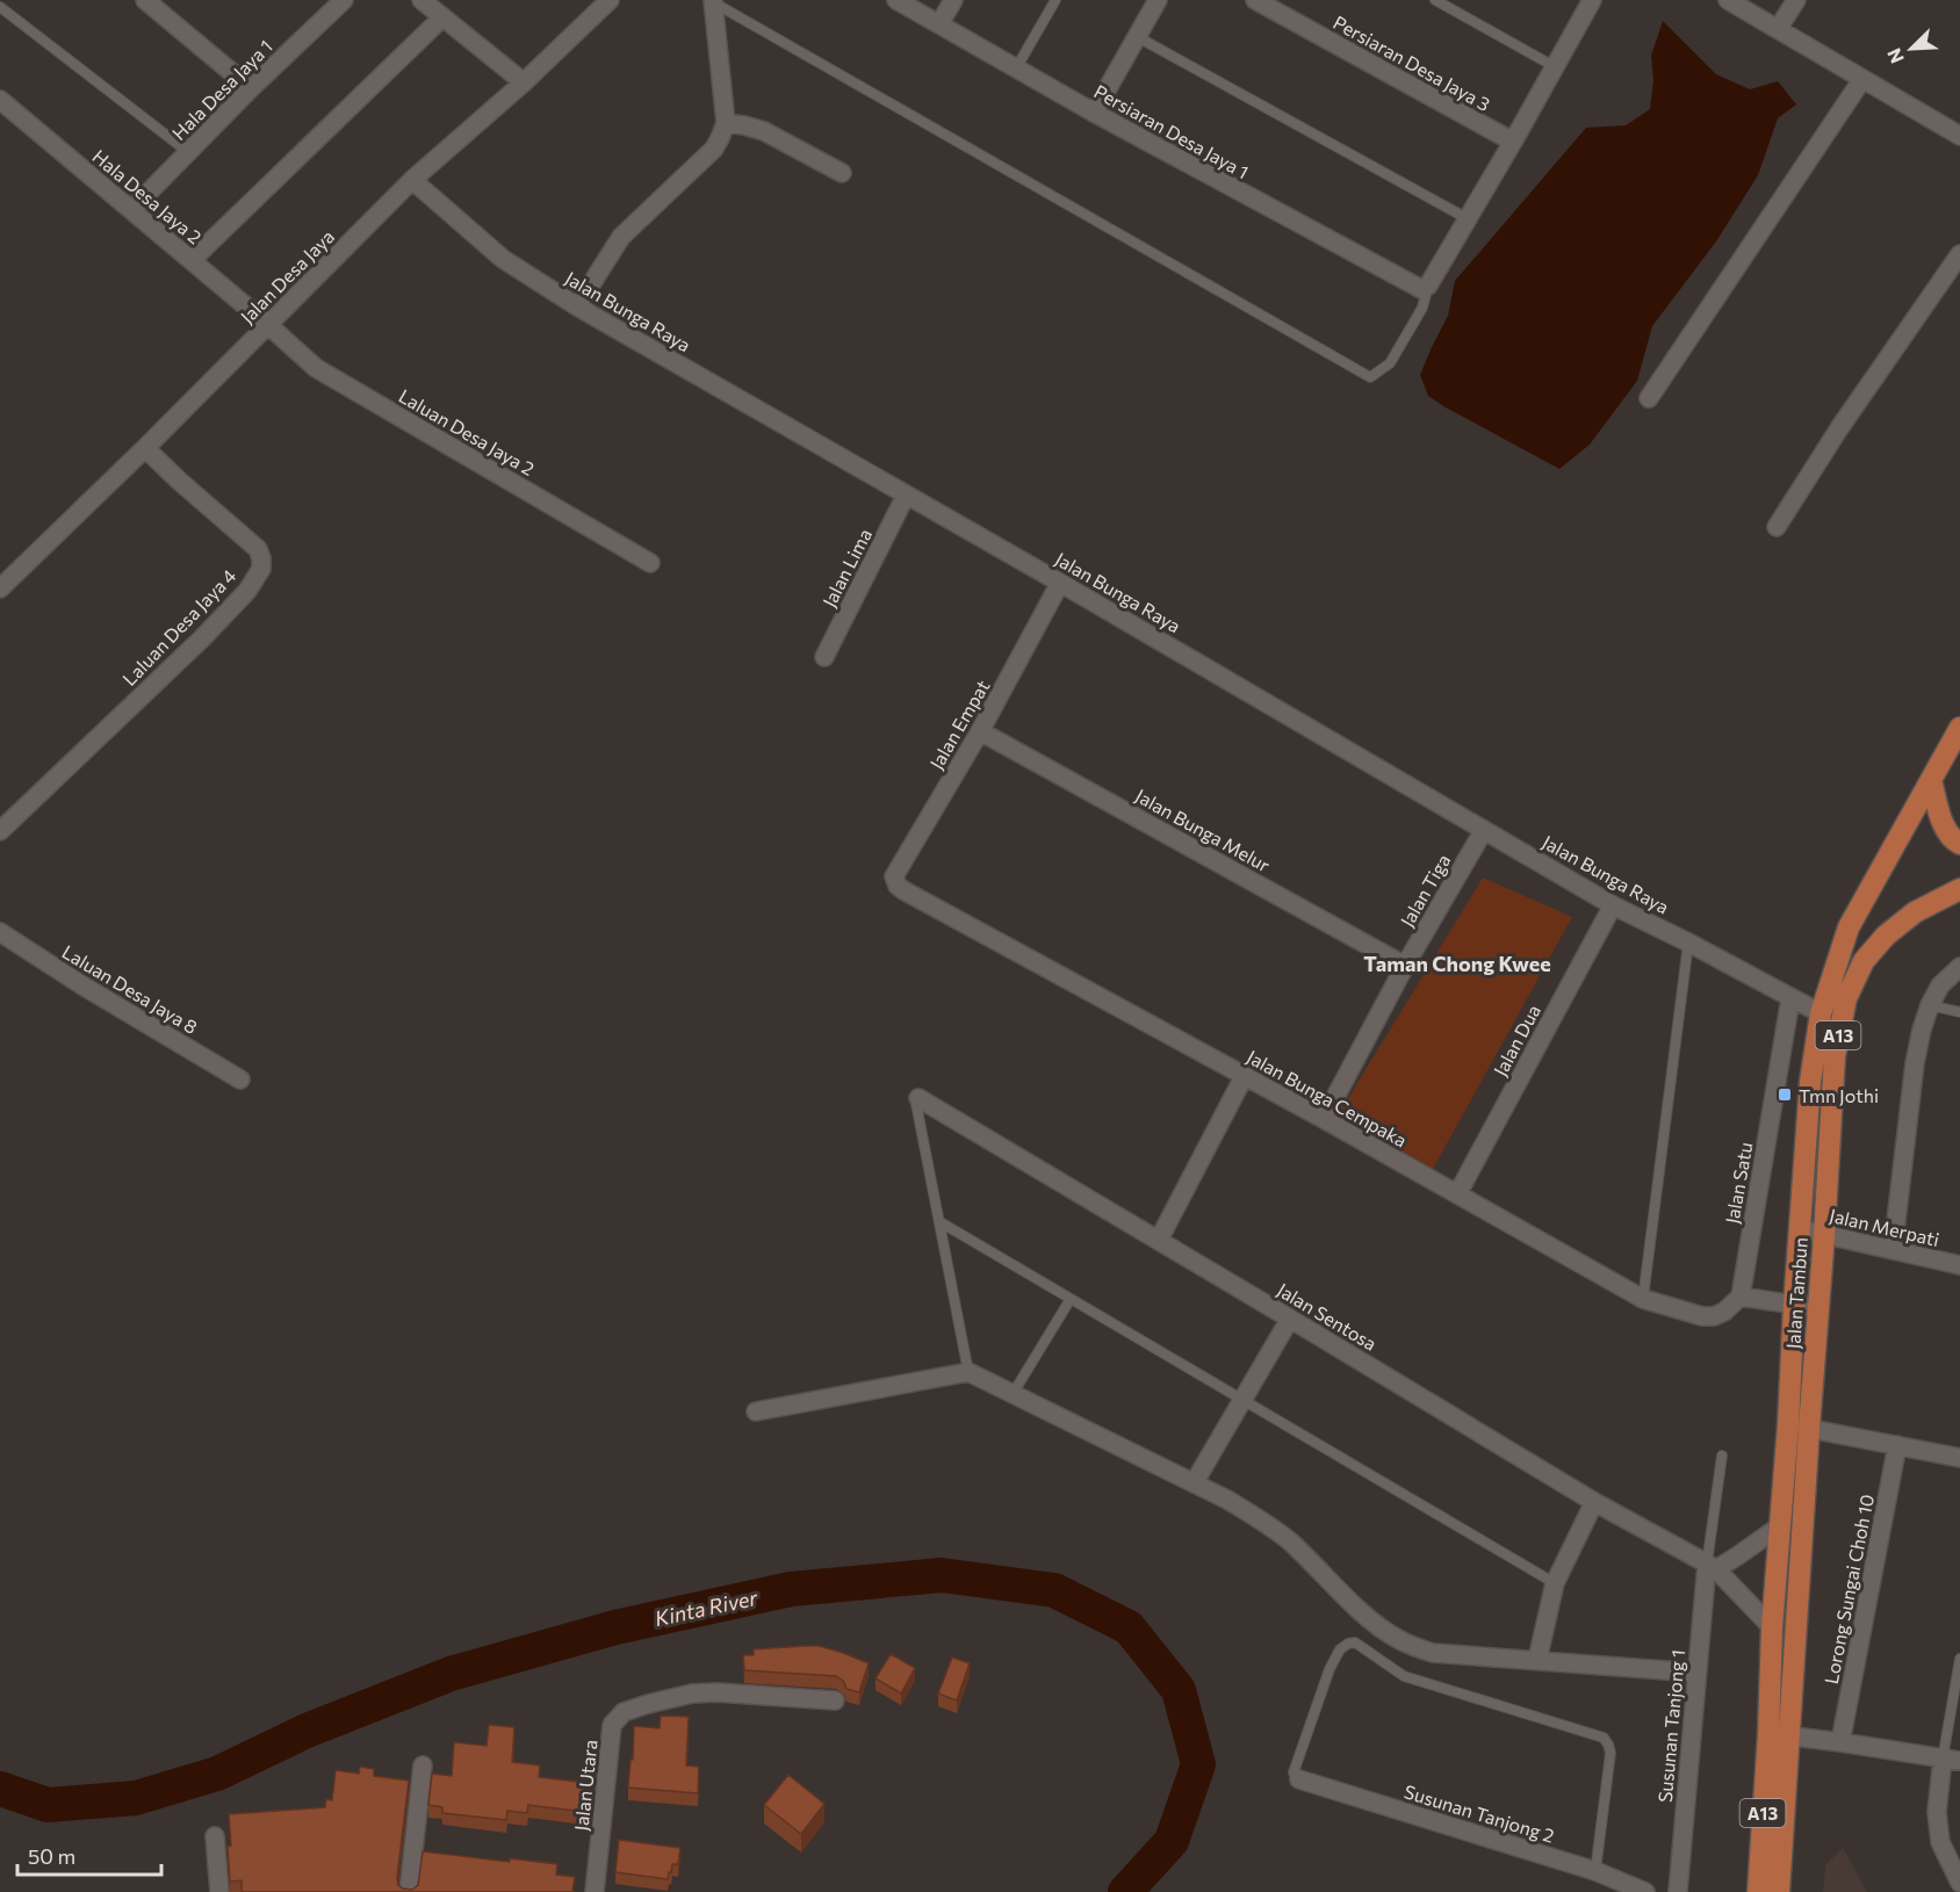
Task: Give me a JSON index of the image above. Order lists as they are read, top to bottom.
{
  "streets": {
    "main road": ["A13", "Jalan Tambun"],
    "street": [
      "Persiaran Desa Jaya 3",
      "Hala Desa Jaya 1",
      "Persiaran Desa Jaya 1",
      "Hala Desa Jaya 2",
      "Jalan Desa Jaya",
      "Jalan Bunga Raya",
      "Laluan Desa Jaya 2",
      "Jalan Lima",
      "Laluan Desa Jaya 4",
      "Jalan Empat",
      "Jalan Bunga Melur",
      "Jalan Tiga",
      "Laluan Desa Jaya 8",
      "Jalan Dua",
      "Jalan Bunga Cempaka",
      "Jalan Satu",
      "Jalan Merpati",
      "Jalan Sentosa",
      "Lorong Sungai Choh 10",
      "Susunan Tanjong 1",
      "Jalan Utara",
      "Susunan Tanjong 2"
    ]
  },
  "crossings": [
    ["Hala Desa Jaya 1", "Hala Desa Jaya 2"],
    ["Hala Desa Jaya 2", "Jalan Desa Jaya"],
    ["Hala Desa Jaya 2", "Laluan Desa Jaya 2"],
    ["Jalan Desa Jaya", "Jalan Bunga Raya"],
    ["Jalan Desa Jaya", "Laluan Desa Jaya 2"],
    ["Jalan Desa Jaya", "Laluan Desa Jaya 4"],
    ["Jalan Bunga Raya", "Jalan Lima"],
    ["Jalan Bunga Raya", "Jalan Empat"],
    ["Jalan Bunga Raya", "Jalan Tiga"],
    ["Jalan Bunga Raya", "Jalan Dua"],
    ["Jalan Bunga Raya", "Jalan Satu"],
    ["Jalan Bunga Raya", "Jalan Tambun"],
    ["Jalan Empat", "Jalan Bunga Melur"],
    ["Jalan Empat", "Jalan Bunga Cempaka"],
    ["Jalan Bunga Melur", "Jalan Tiga"],
    ["Jalan Tiga", "Jalan Bunga Cempaka"],
    ["Jalan Dua", "Jalan Bunga Cempaka"],
    ["Jalan Bunga Cempaka", "Jalan Satu"],
    ["Jalan Merpati", "Jalan Tambun"],
    ["Jalan Tambun", "Jalan Sentosa"],
    ["Jalan Sentosa", "Susunan Tanjong 1"]
  ],
  "districts": ["Taman Chong Kwee"],
  "water": ["Kinta River"],
  "places": {
    "transit": ["Tmn Jothi"]
  },
  "scale_bar": "50 m",
  "north": "bottom left"
}
